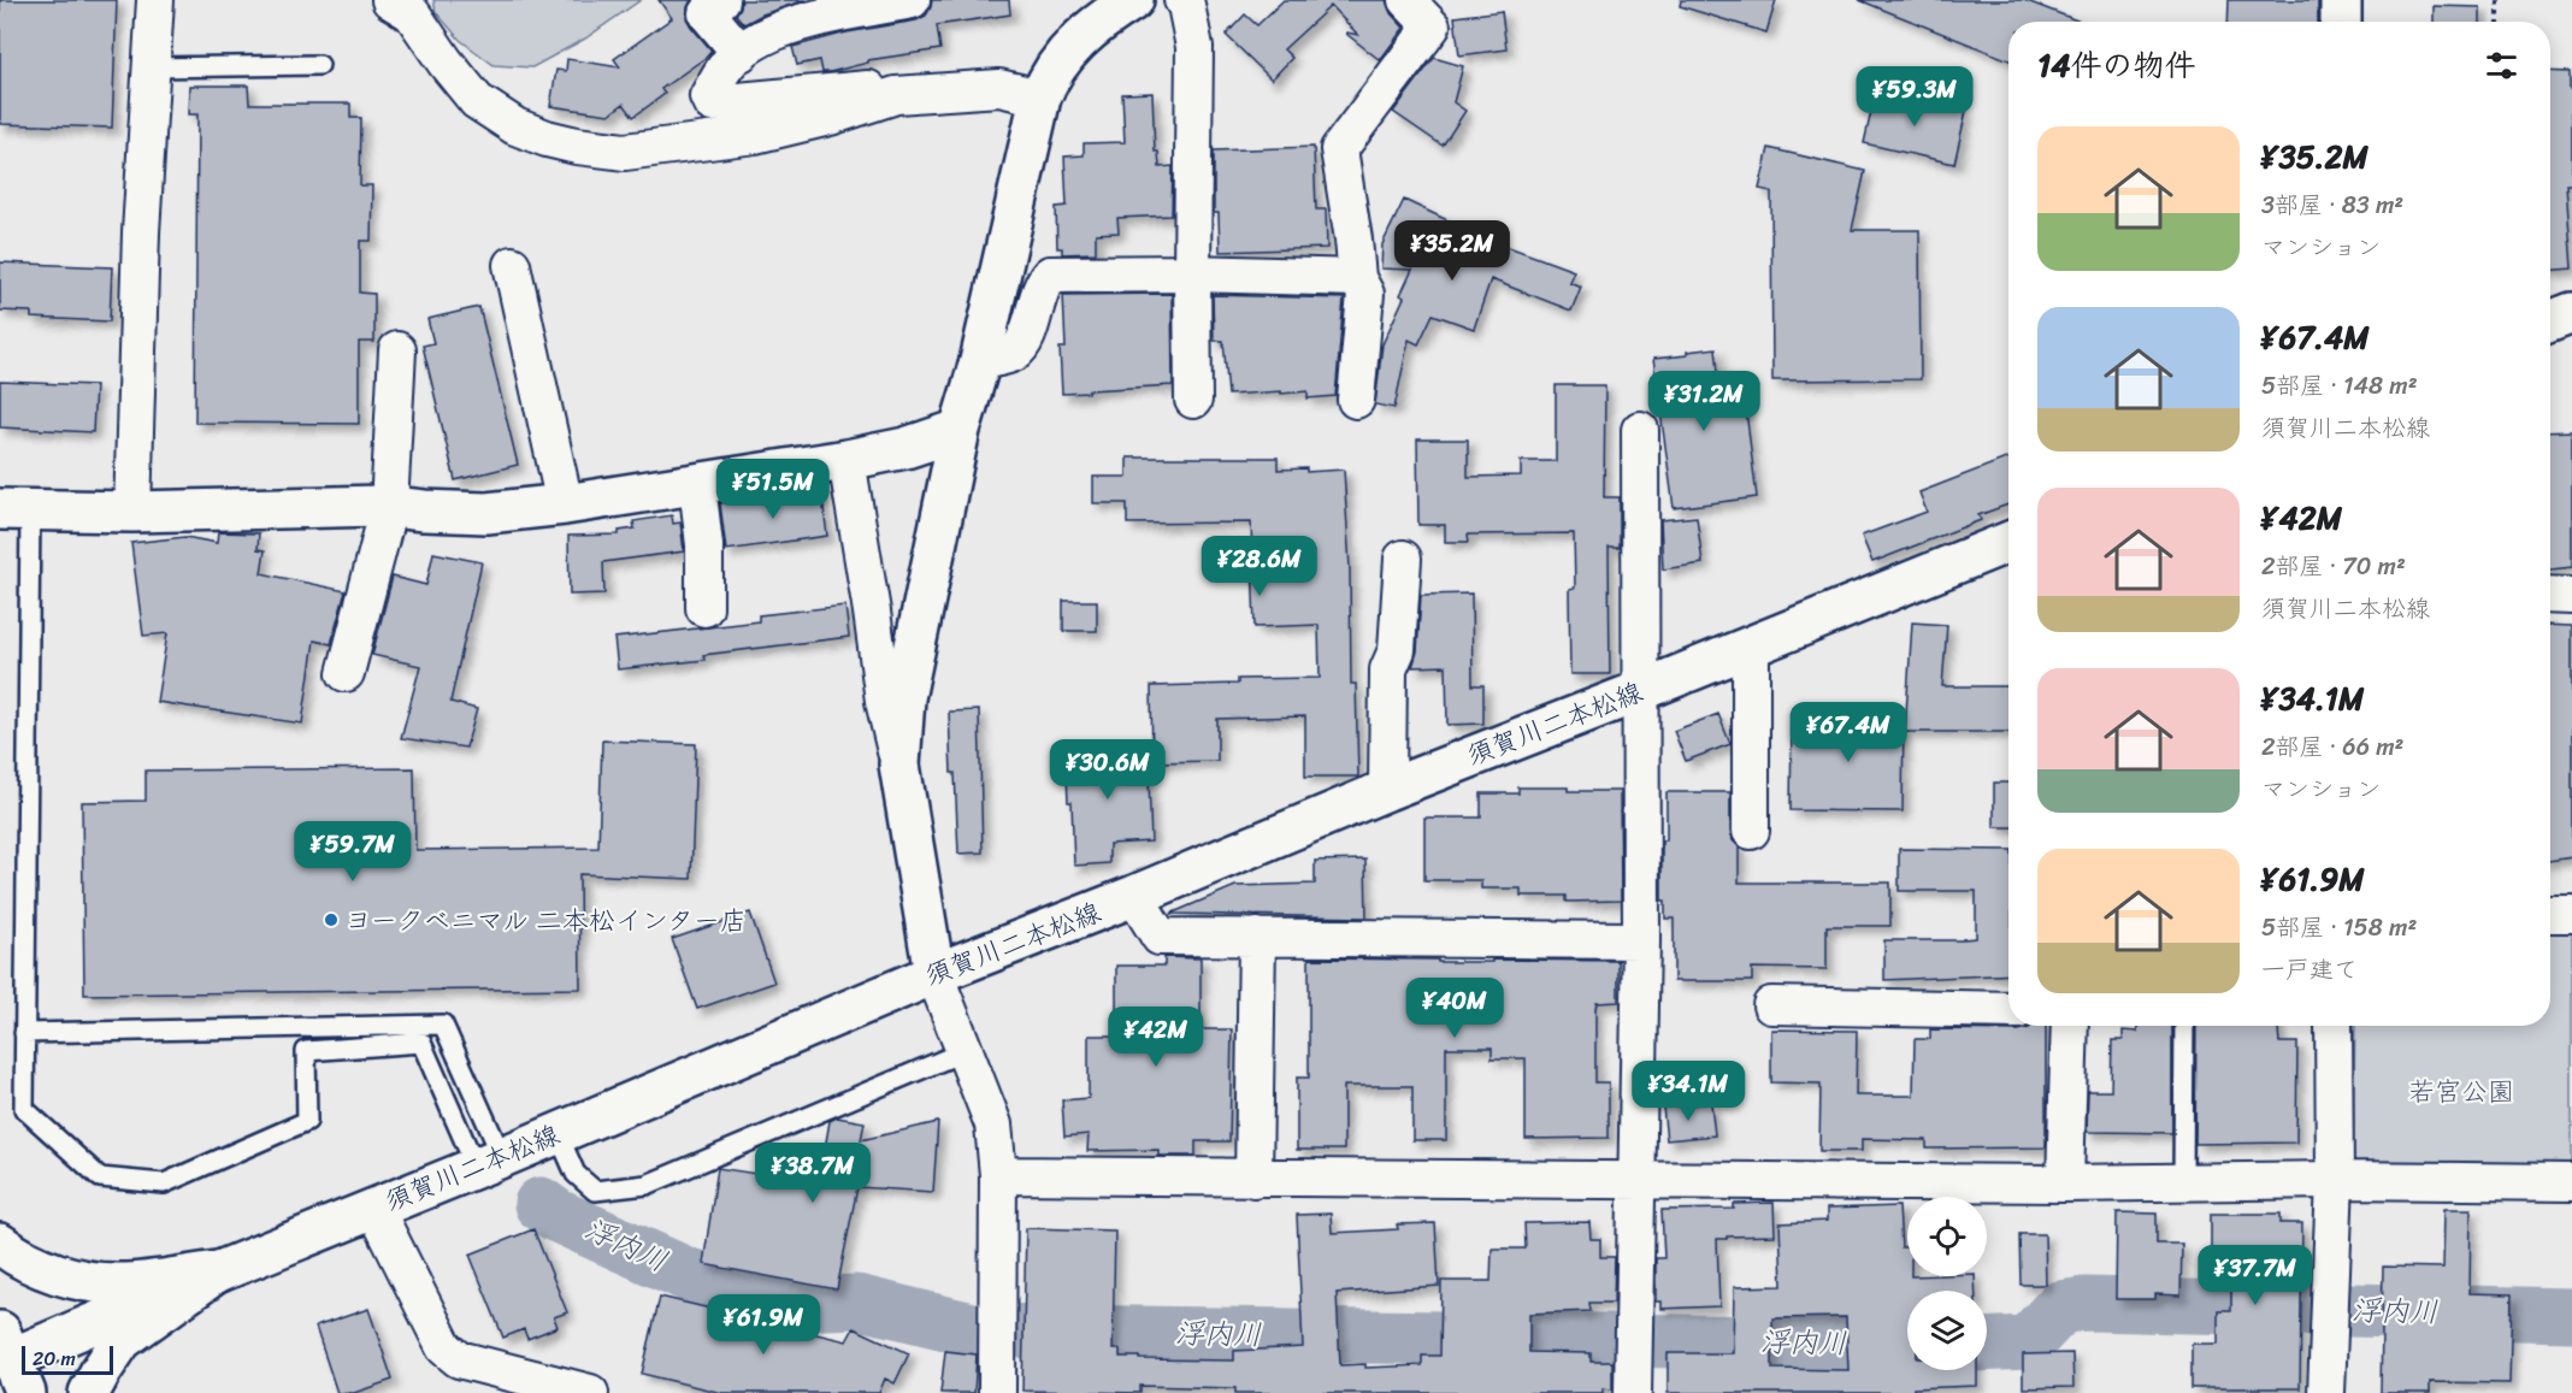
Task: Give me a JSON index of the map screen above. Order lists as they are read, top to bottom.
{
  "streets": {
    "main road": ["須賀川二本松線"]
  },
  "water": ["浮内川"],
  "parks": ["若宮公園"],
  "places": ["ヨークベニマル 二本松インター店"],
  "scale_bar": "20 m",
  "page": {
    "heading": "14件の物件",
    "price": [
      "¥59.3M",
      "¥35.2M",
      "¥31.2M",
      "¥51.5M",
      "¥28.6M",
      "¥67.4M",
      "¥30.6M",
      "¥59.7M",
      "¥40M",
      "¥42M",
      "¥34.1M",
      "¥38.7M",
      "¥37.7M",
      "¥61.9M"
    ],
    "list": [
      {
        "name": "¥35.2M",
        "note": "3部屋 · 83 m² · マンション"
      },
      {
        "name": "¥67.4M",
        "note": "5部屋 · 148 m² · 須賀川二本松線"
      },
      {
        "name": "¥42M",
        "note": "2部屋 · 70 m² · 須賀川二本松線"
      },
      {
        "name": "¥34.1M",
        "note": "2部屋 · 66 m² · マンション"
      },
      {
        "name": "¥61.9M",
        "note": "5部屋 · 158 m² · 一戸建て"
      }
    ],
    "scale": "20 m"
  }
}
